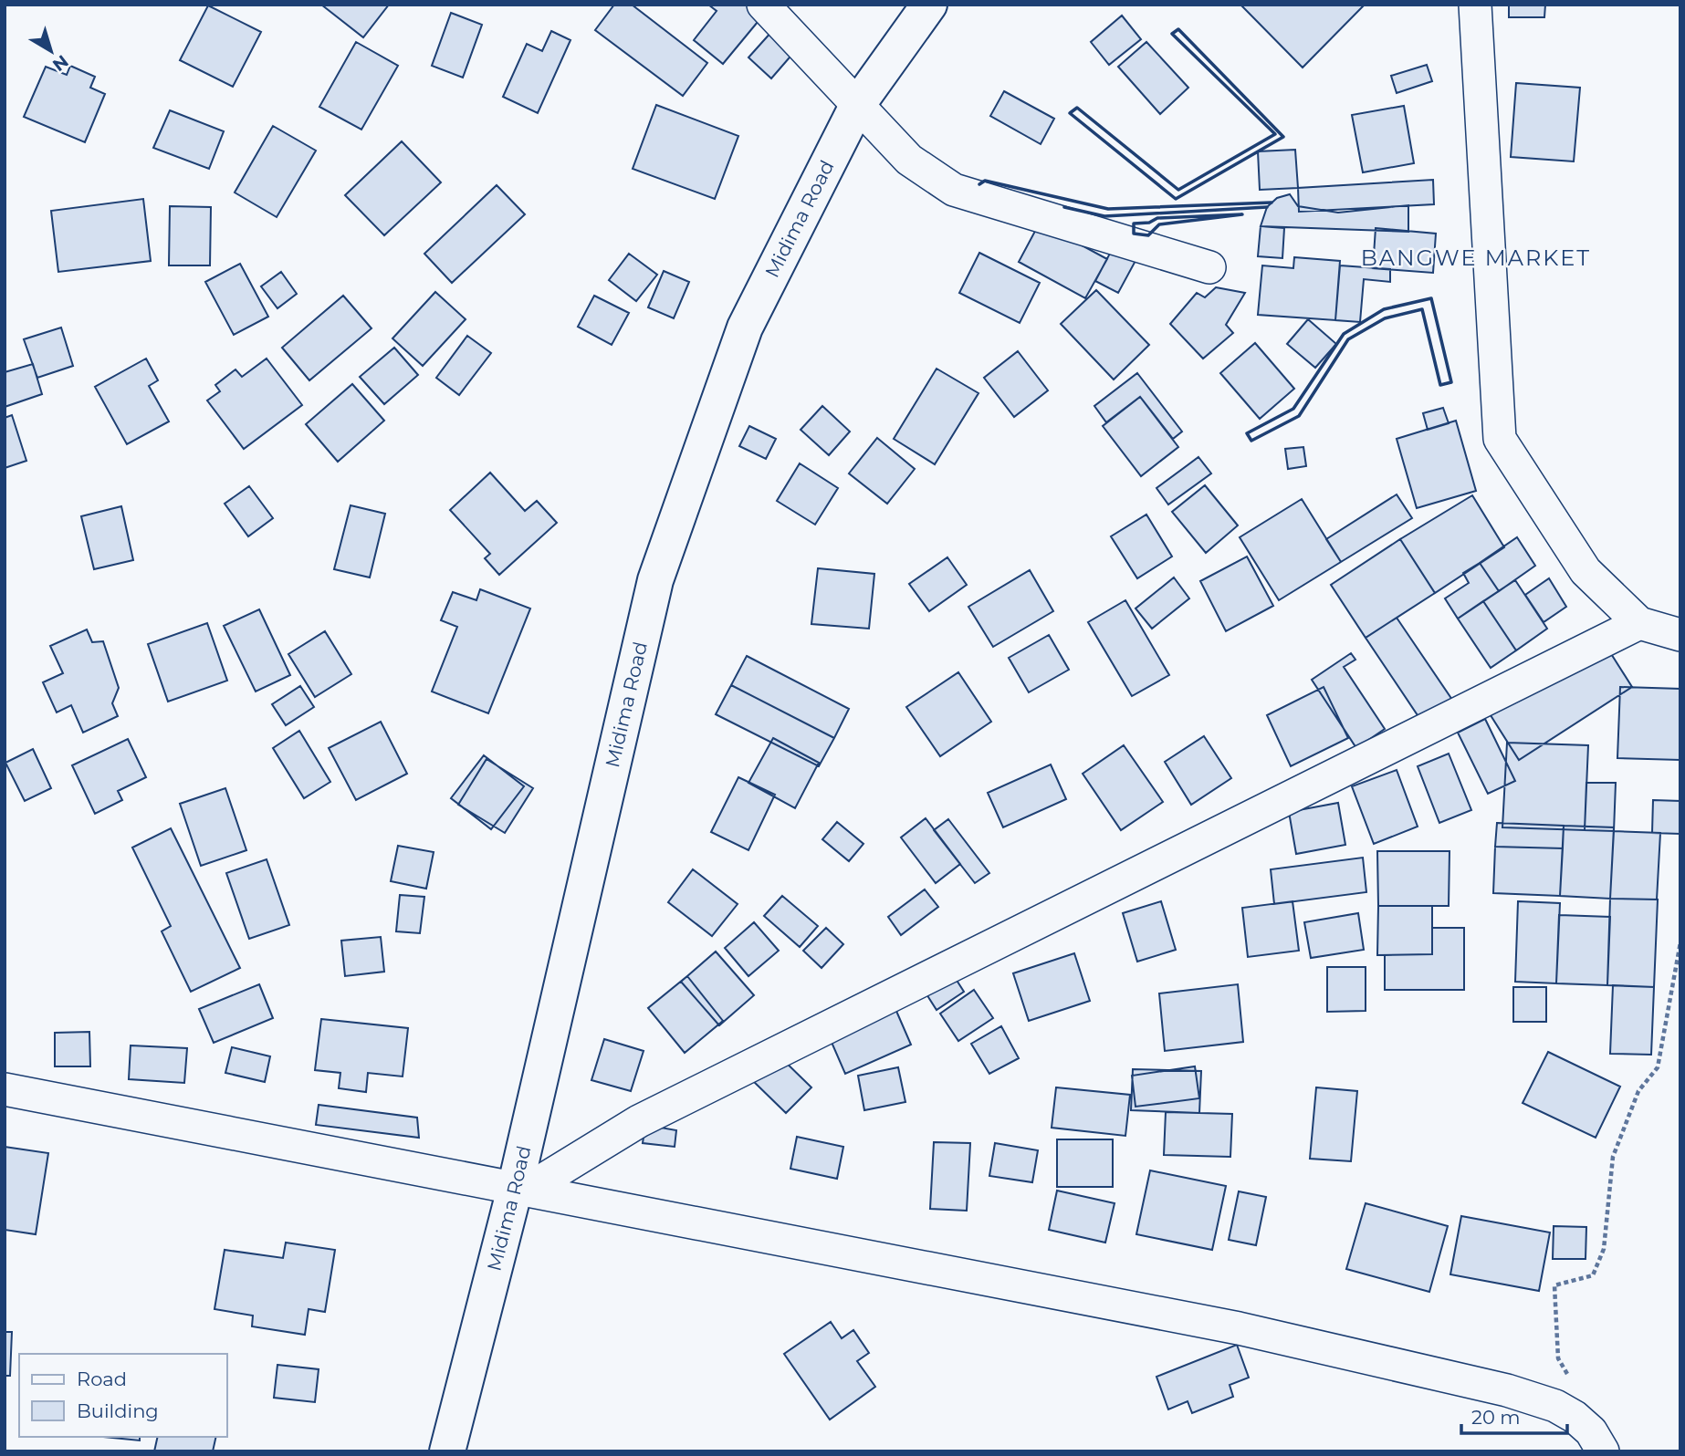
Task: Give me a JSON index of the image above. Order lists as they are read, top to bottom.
{
  "streets": {
    "main road": ["Midima Road"]
  },
  "districts": ["BANGWE MARKET"],
  "legend": ["Road", "Building"],
  "scale_bar": "20 m",
  "north": "bottom right"
}
